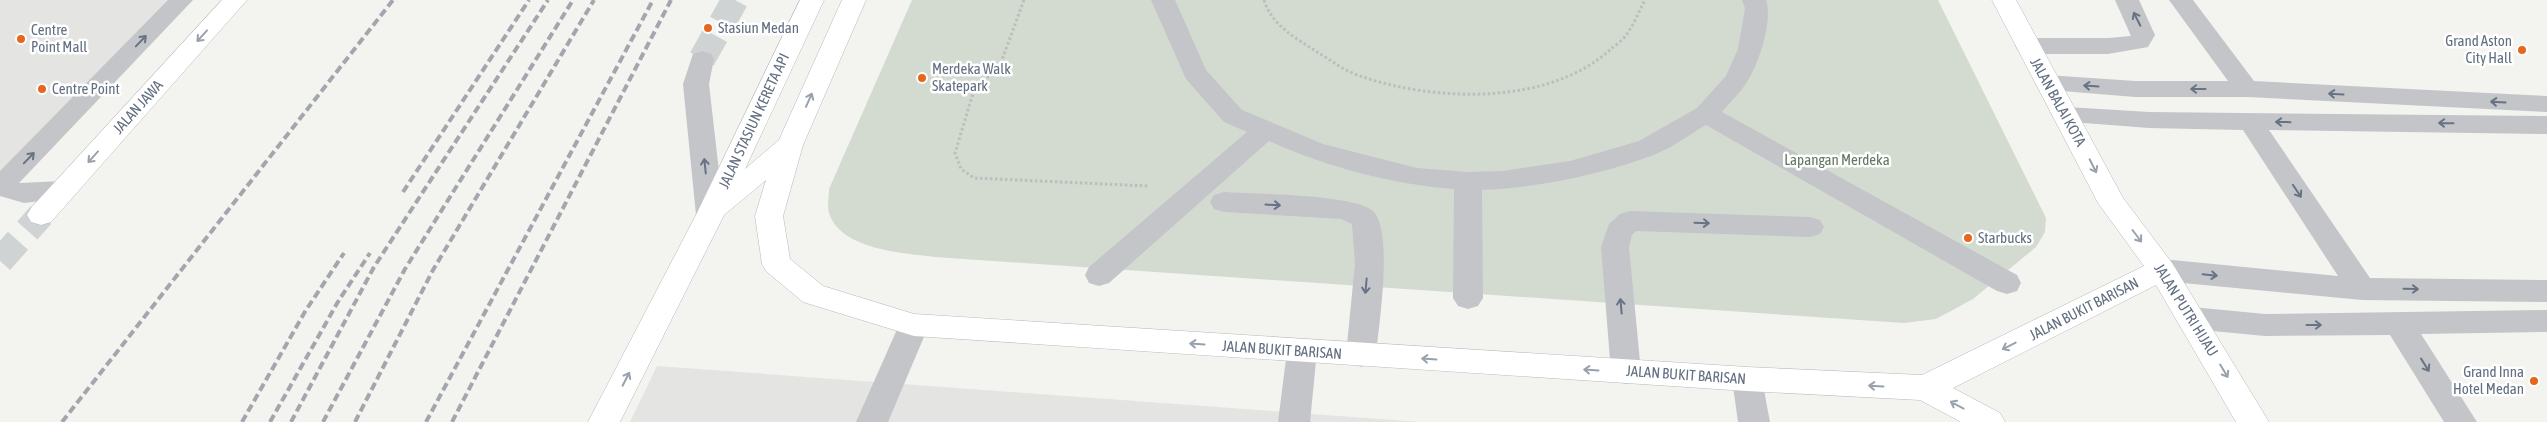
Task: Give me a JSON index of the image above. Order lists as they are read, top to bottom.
{
  "streets": {
    "main road": [
      "JALAN BALAI KOTA",
      "JALAN JAWA",
      "JALAN STASIUN KERETA API",
      "JALAN BUKIT BARISAN",
      "JALAN PUTRI HIJAU"
    ]
  },
  "crossings": [
    ["JALAN BALAI KOTA", "JALAN PUTRI HIJAU"],
    ["JALAN STASIUN KERETA API", "JALAN BUKIT BARISAN"],
    ["JALAN BUKIT BARISAN", "JALAN PUTRI HIJAU"]
  ],
  "one_way": [
    "JALAN BALAI KOTA",
    "JALAN JAWA",
    "JALAN BUKIT BARISAN",
    "JALAN PUTRI HIJAU"
  ],
  "parks": ["Lapangan Merdeka"],
  "places": [
    "Stasiun Medan",
    "Centre Point Mall",
    "Grand Aston City Hall",
    "Merdeka Walk Skatepark",
    "Centre Point",
    "Starbucks",
    "Grand Inna Hotel Medan"
  ]
}
